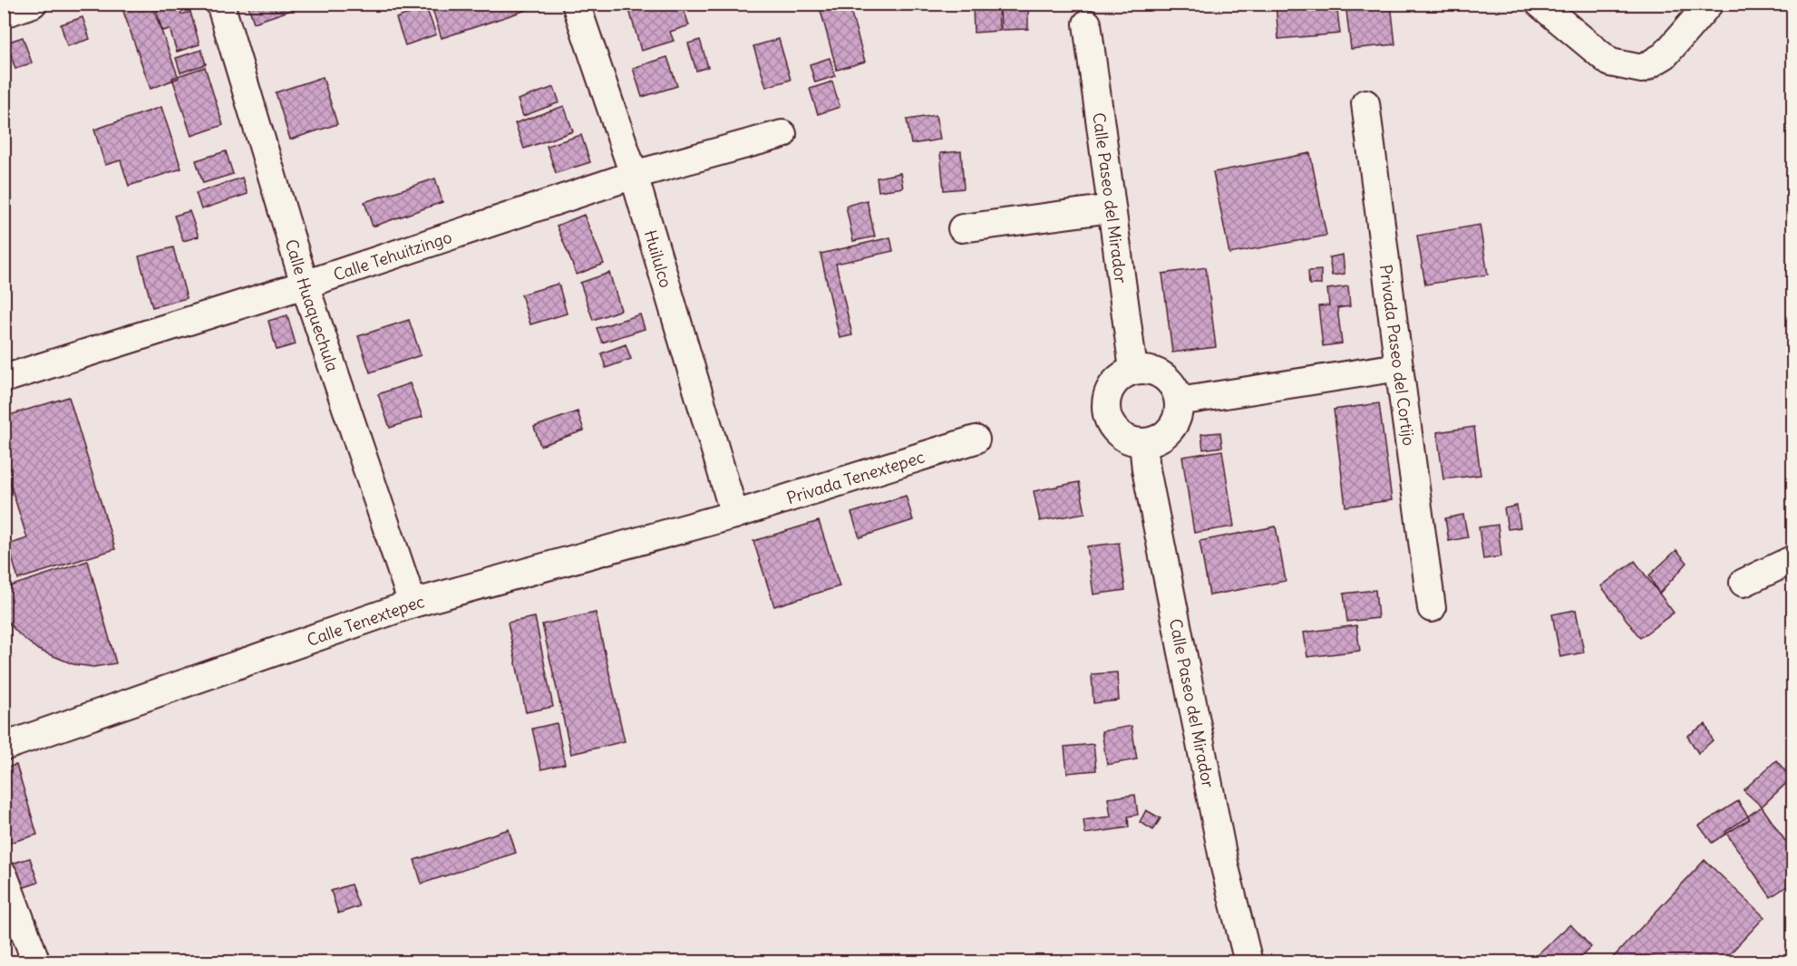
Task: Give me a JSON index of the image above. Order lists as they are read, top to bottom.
{
  "streets": {
    "street": [
      "Calle Paseo del Mirador",
      "Calle Tehuitzingo",
      "Huilulco",
      "Calle Huaquechula",
      "Privada Paseo del Cortijo",
      "Privada Tenextepec",
      "Calle Tenextepec"
    ]
  },
  "crossings": [
    ["Calle Tehuitzingo", "Huilulco"],
    ["Calle Tehuitzingo", "Calle Huaquechula"],
    ["Huilulco", "Privada Tenextepec"],
    ["Huilulco", "Calle Tenextepec"],
    ["Calle Huaquechula", "Calle Tenextepec"],
    ["Privada Tenextepec", "Calle Tenextepec"]
  ]
}
